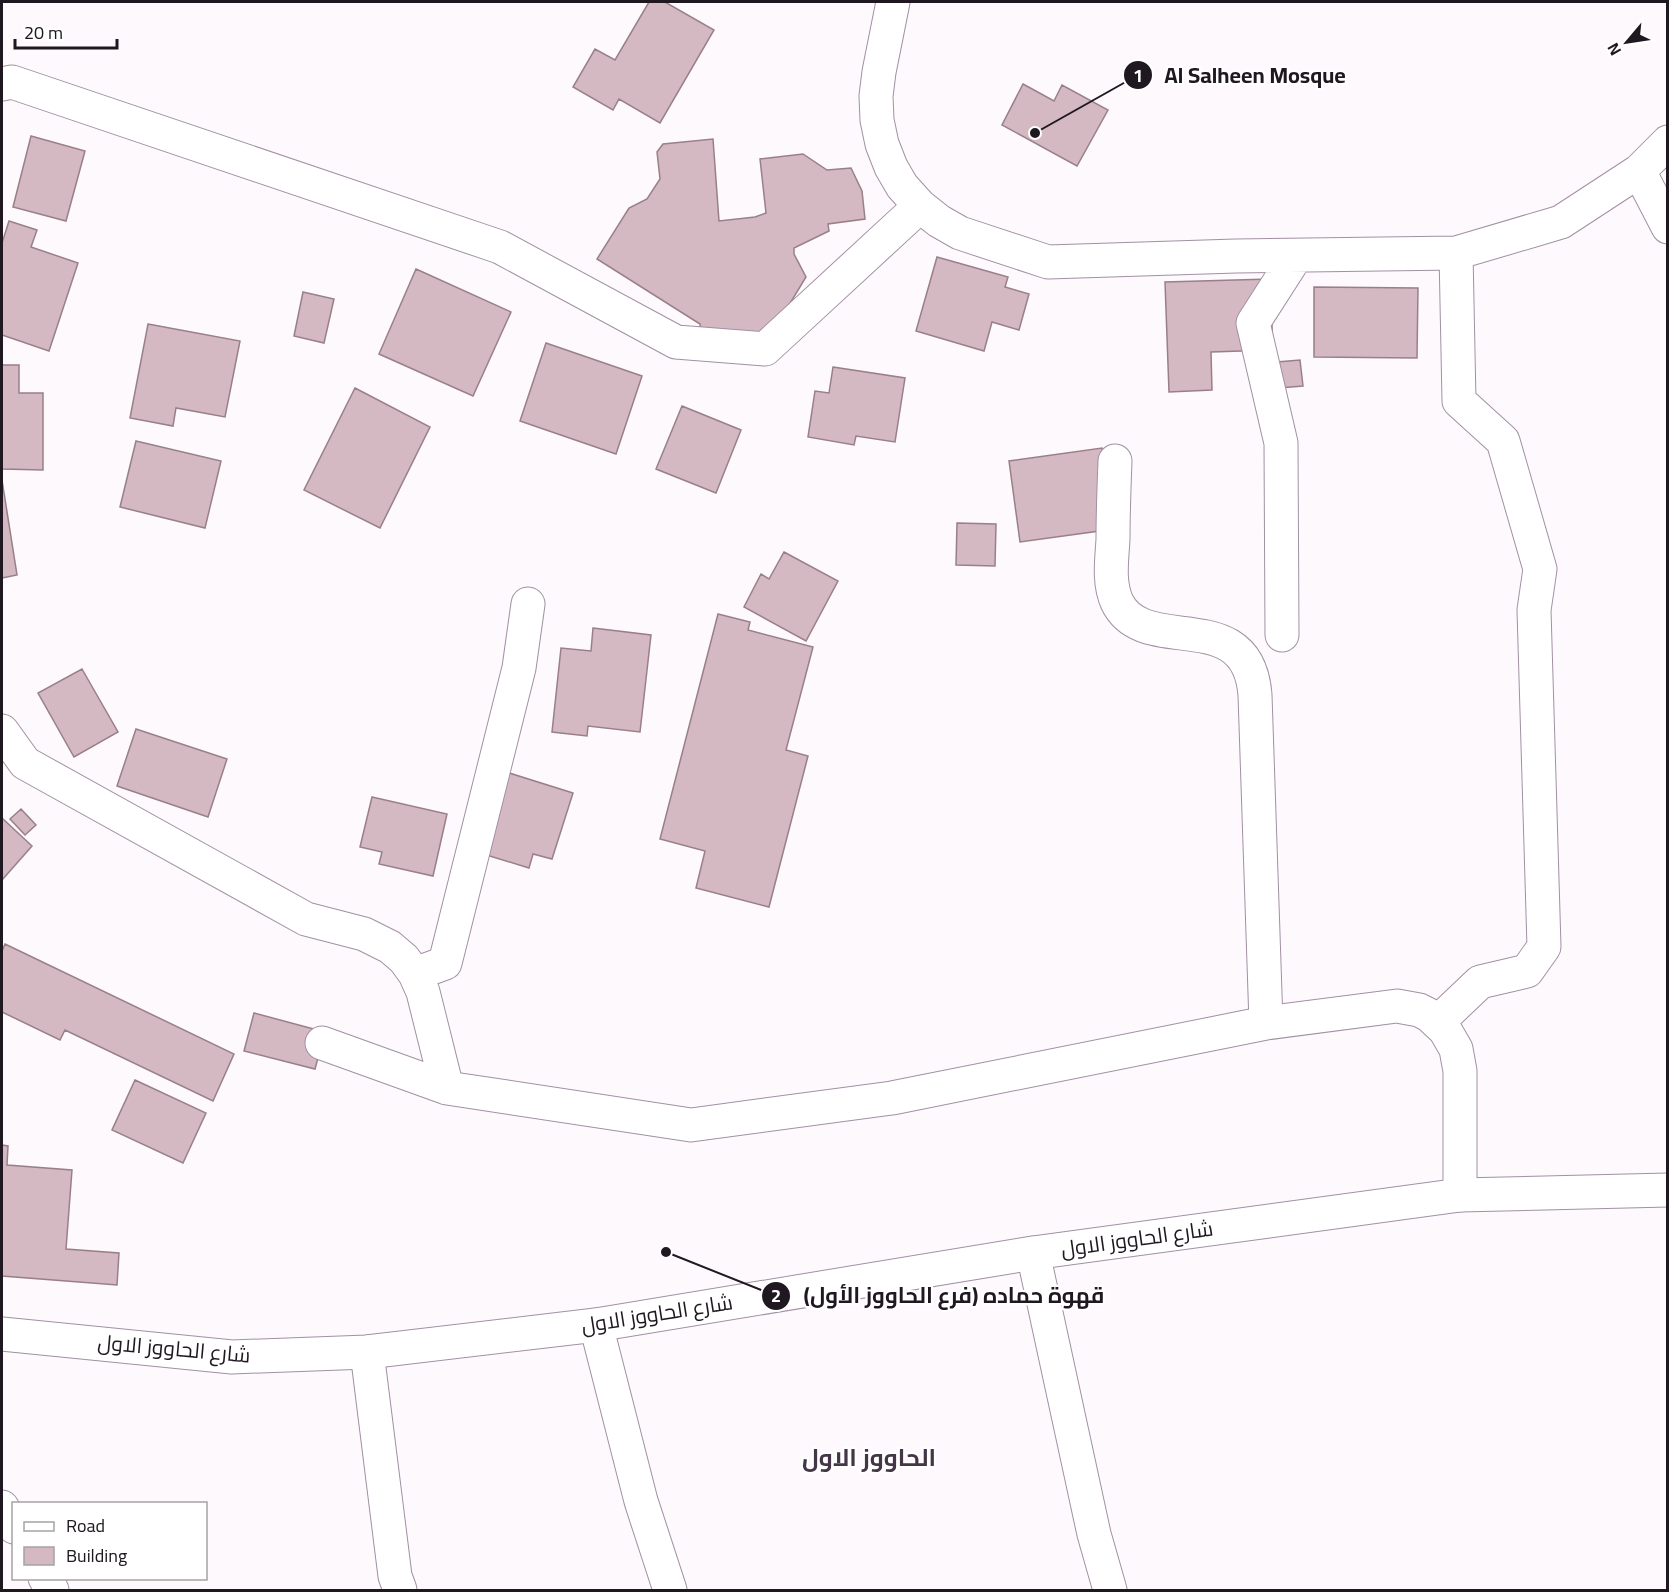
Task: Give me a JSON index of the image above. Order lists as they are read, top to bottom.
{
  "streets": {
    "street": ["شارع الحاووز الاول"]
  },
  "districts": ["الحاووز الاول"],
  "places": ["Al Salheen Mosque", "قهوة حماده (فرع الحاووز الأول)"],
  "legend": ["Road", "Building"],
  "scale_bar": "20 m",
  "north": "bottom left"
}
